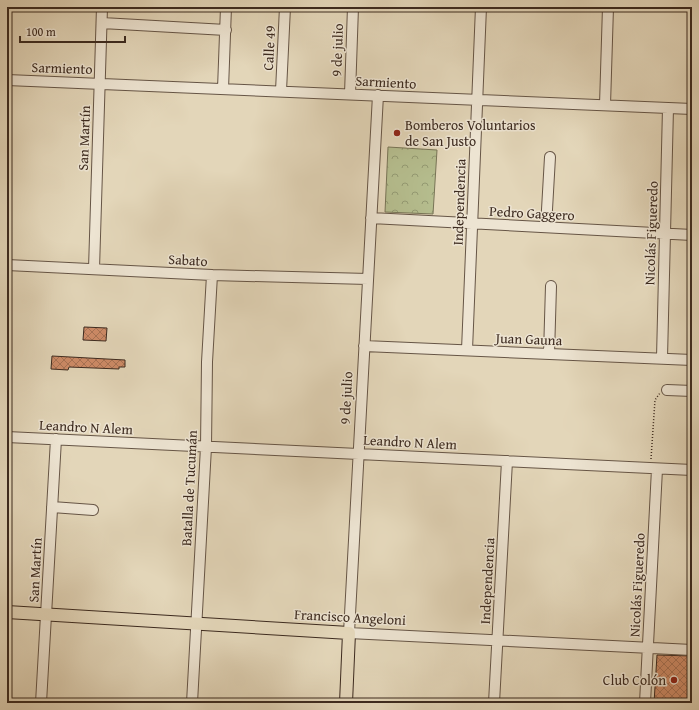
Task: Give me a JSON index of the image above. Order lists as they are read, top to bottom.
{
  "streets": {
    "main road": ["9 de julio", "Francisco Angeloni"],
    "street": [
      "Calle 49",
      "Sarmiento",
      "San Martín",
      "Independencia",
      "Pedro Gaggero",
      "Nicolás Figueredo",
      "Sabato",
      "Juan Gauna",
      "Leandro N Alem",
      "Batalla de Tucumán"
    ]
  },
  "crossings": [
    ["Calle 49", "Sarmiento"],
    ["9 de julio", "Sarmiento"],
    ["9 de julio", "Pedro Gaggero"],
    ["9 de julio", "Sabato"],
    ["9 de julio", "Juan Gauna"],
    ["9 de julio", "Leandro N Alem"],
    ["9 de julio", "Francisco Angeloni"],
    ["Sarmiento", "San Martín"],
    ["Sarmiento", "Independencia"],
    ["Sarmiento", "Nicolás Figueredo"],
    ["San Martín", "Sabato"],
    ["San Martín", "Leandro N Alem"],
    ["San Martín", "Francisco Angeloni"],
    ["Independencia", "Pedro Gaggero"],
    ["Independencia", "Juan Gauna"],
    ["Independencia", "Leandro N Alem"],
    ["Independencia", "Francisco Angeloni"],
    ["Pedro Gaggero", "Nicolás Figueredo"],
    ["Nicolás Figueredo", "Juan Gauna"],
    ["Nicolás Figueredo", "Leandro N Alem"],
    ["Nicolás Figueredo", "Francisco Angeloni"],
    ["Sabato", "Batalla de Tucumán"],
    ["Leandro N Alem", "Batalla de Tucumán"],
    ["Batalla de Tucumán", "Francisco Angeloni"]
  ],
  "places": ["Bomberos Voluntarios de San Justo", "Club Colón"],
  "scale_bar": "100 m"
}
